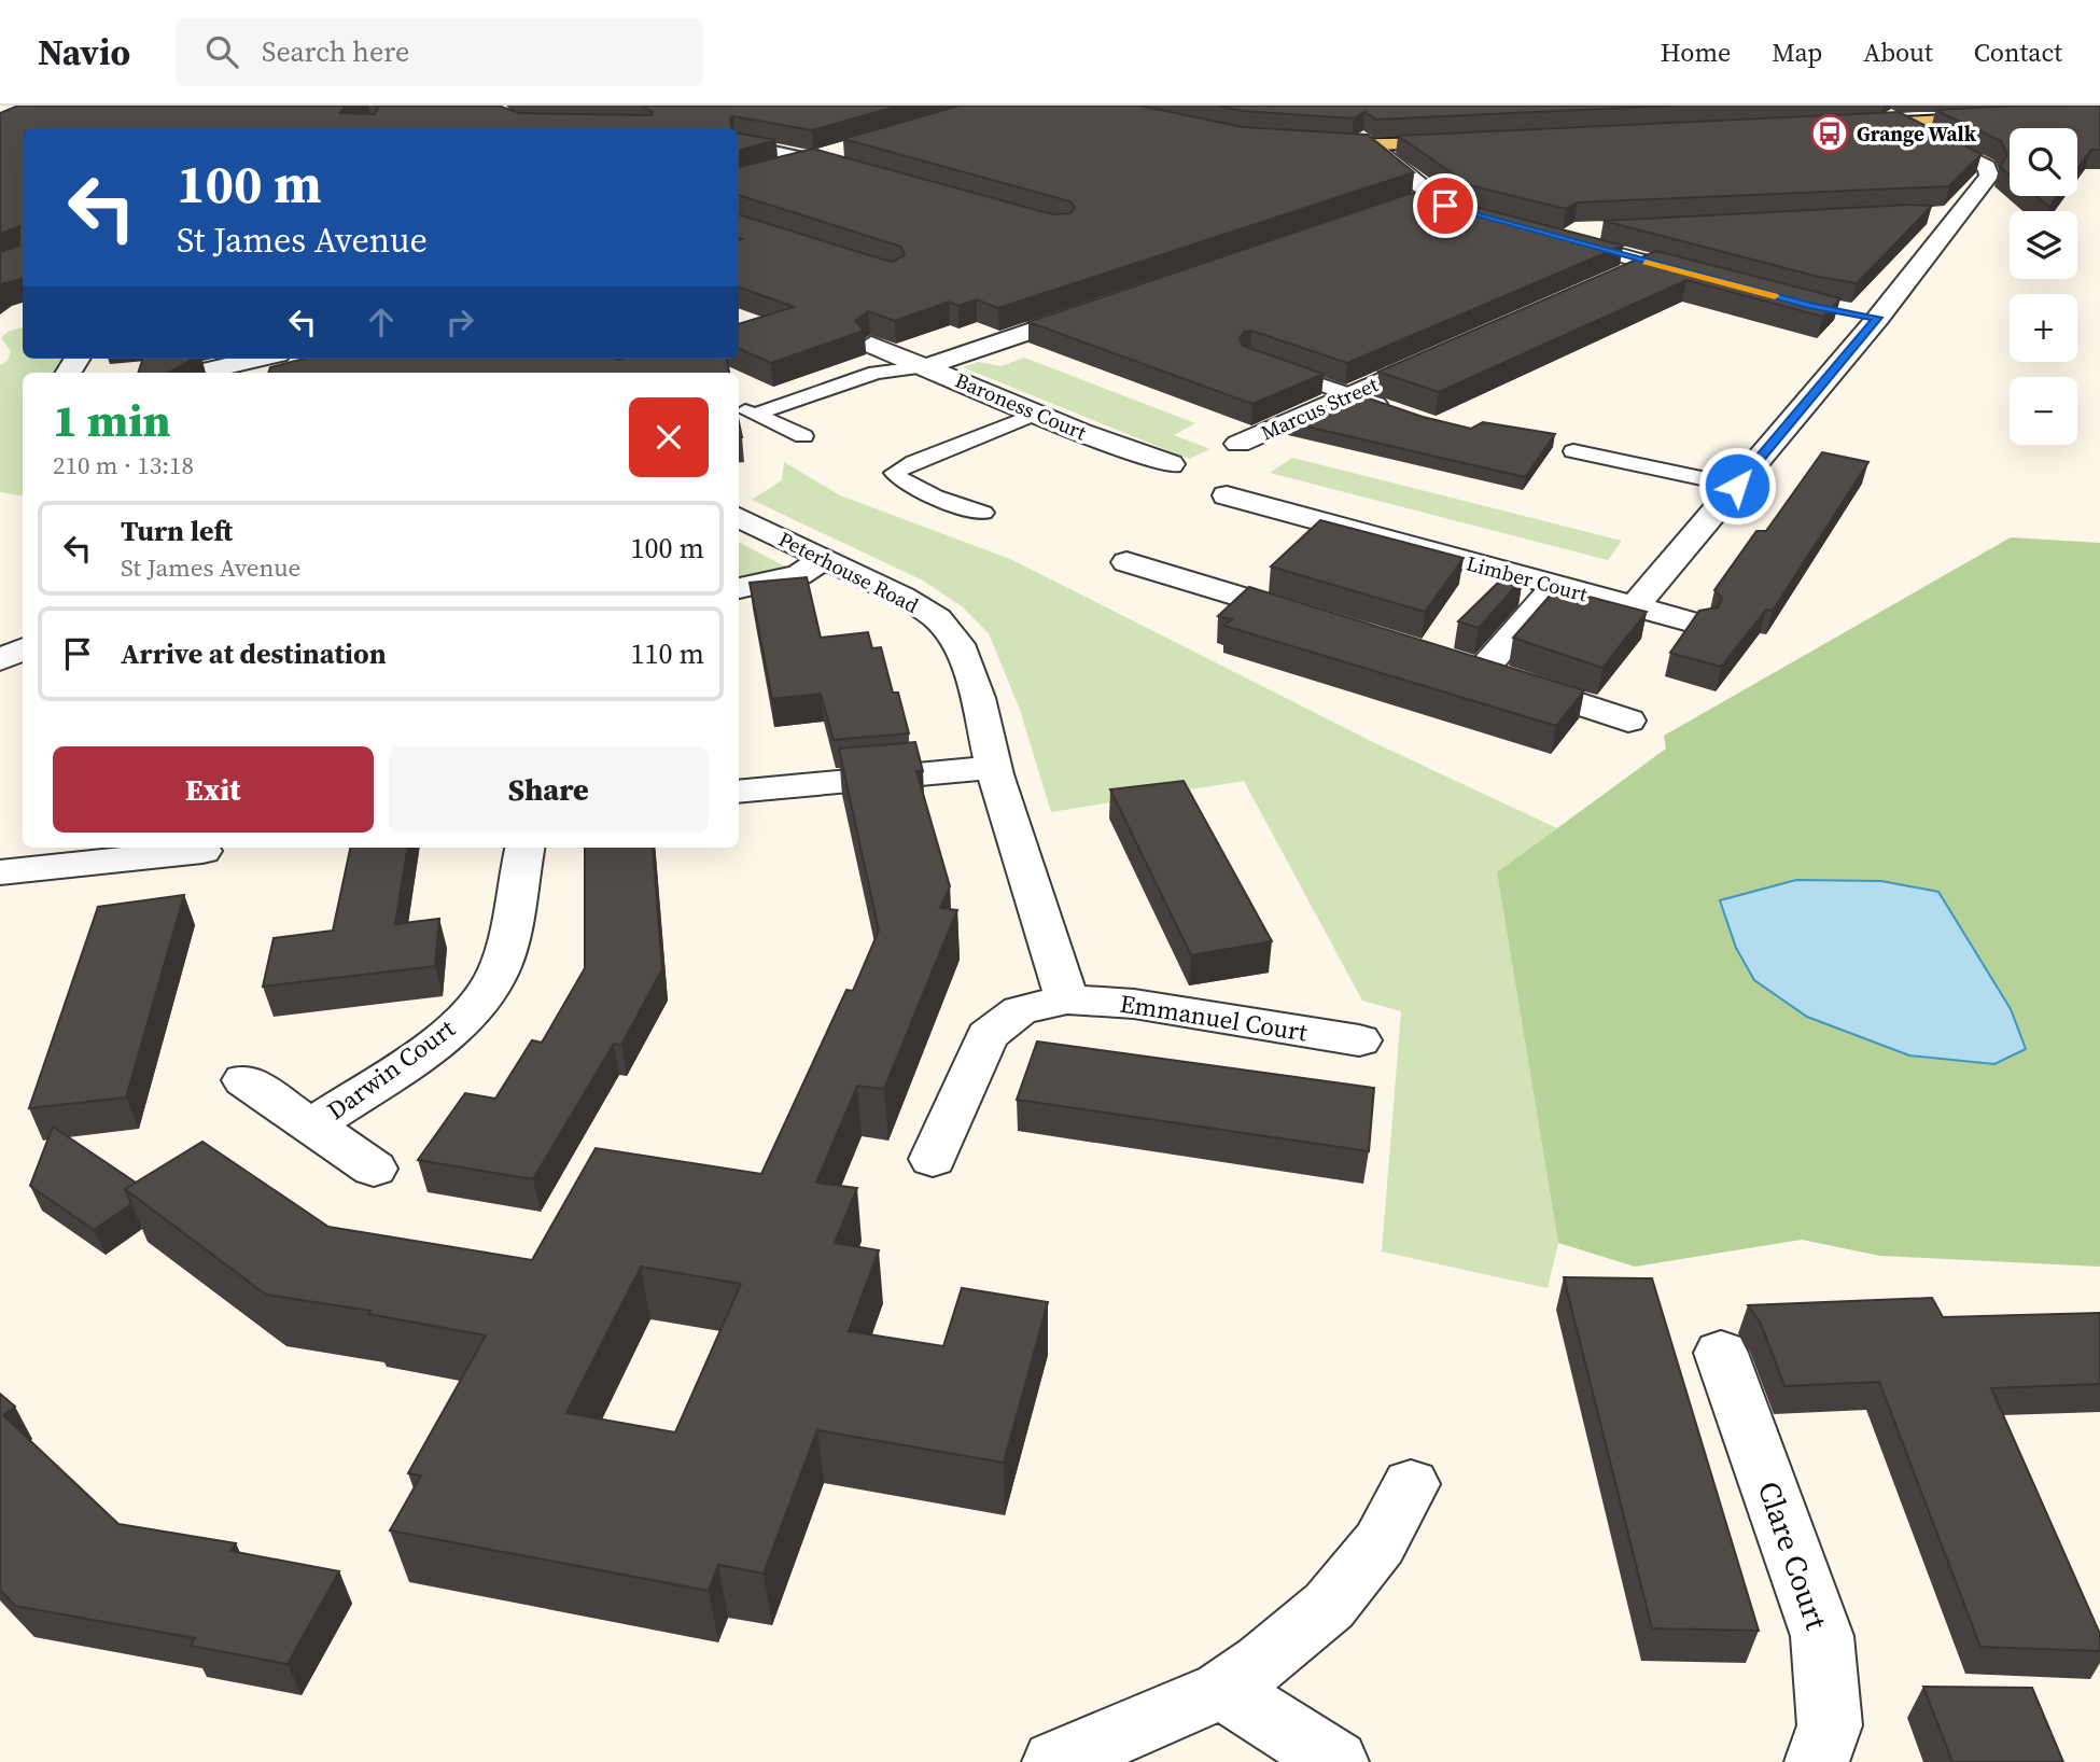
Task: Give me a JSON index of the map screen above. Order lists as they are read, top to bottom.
{
  "streets": {
    "street": [
      "Baroness Court",
      "Marcus Street",
      "Peterhouse Road",
      "Limber Court",
      "Emmanuel Court",
      "Darwin Court",
      "Clare Court"
    ]
  },
  "places": {
    "bus stop": ["Grange Walk"]
  },
  "page": {
    "header": "Navio",
    "search": "Search here",
    "nav": [
      "Home",
      "Map",
      "About",
      "Contact"
    ],
    "map_buttons": ["+", "−"],
    "turn": ["100 m", "St James Avenue"],
    "heading": ["1 min", "210 m · 13:18"],
    "list": [
      {
        "name": "Turn left",
        "note": "St James Avenue",
        "value": "100 m"
      },
      {
        "name": "Arrive at destination",
        "value": "110 m"
      }
    ],
    "buttons": ["Exit", "Share"]
  }
}
